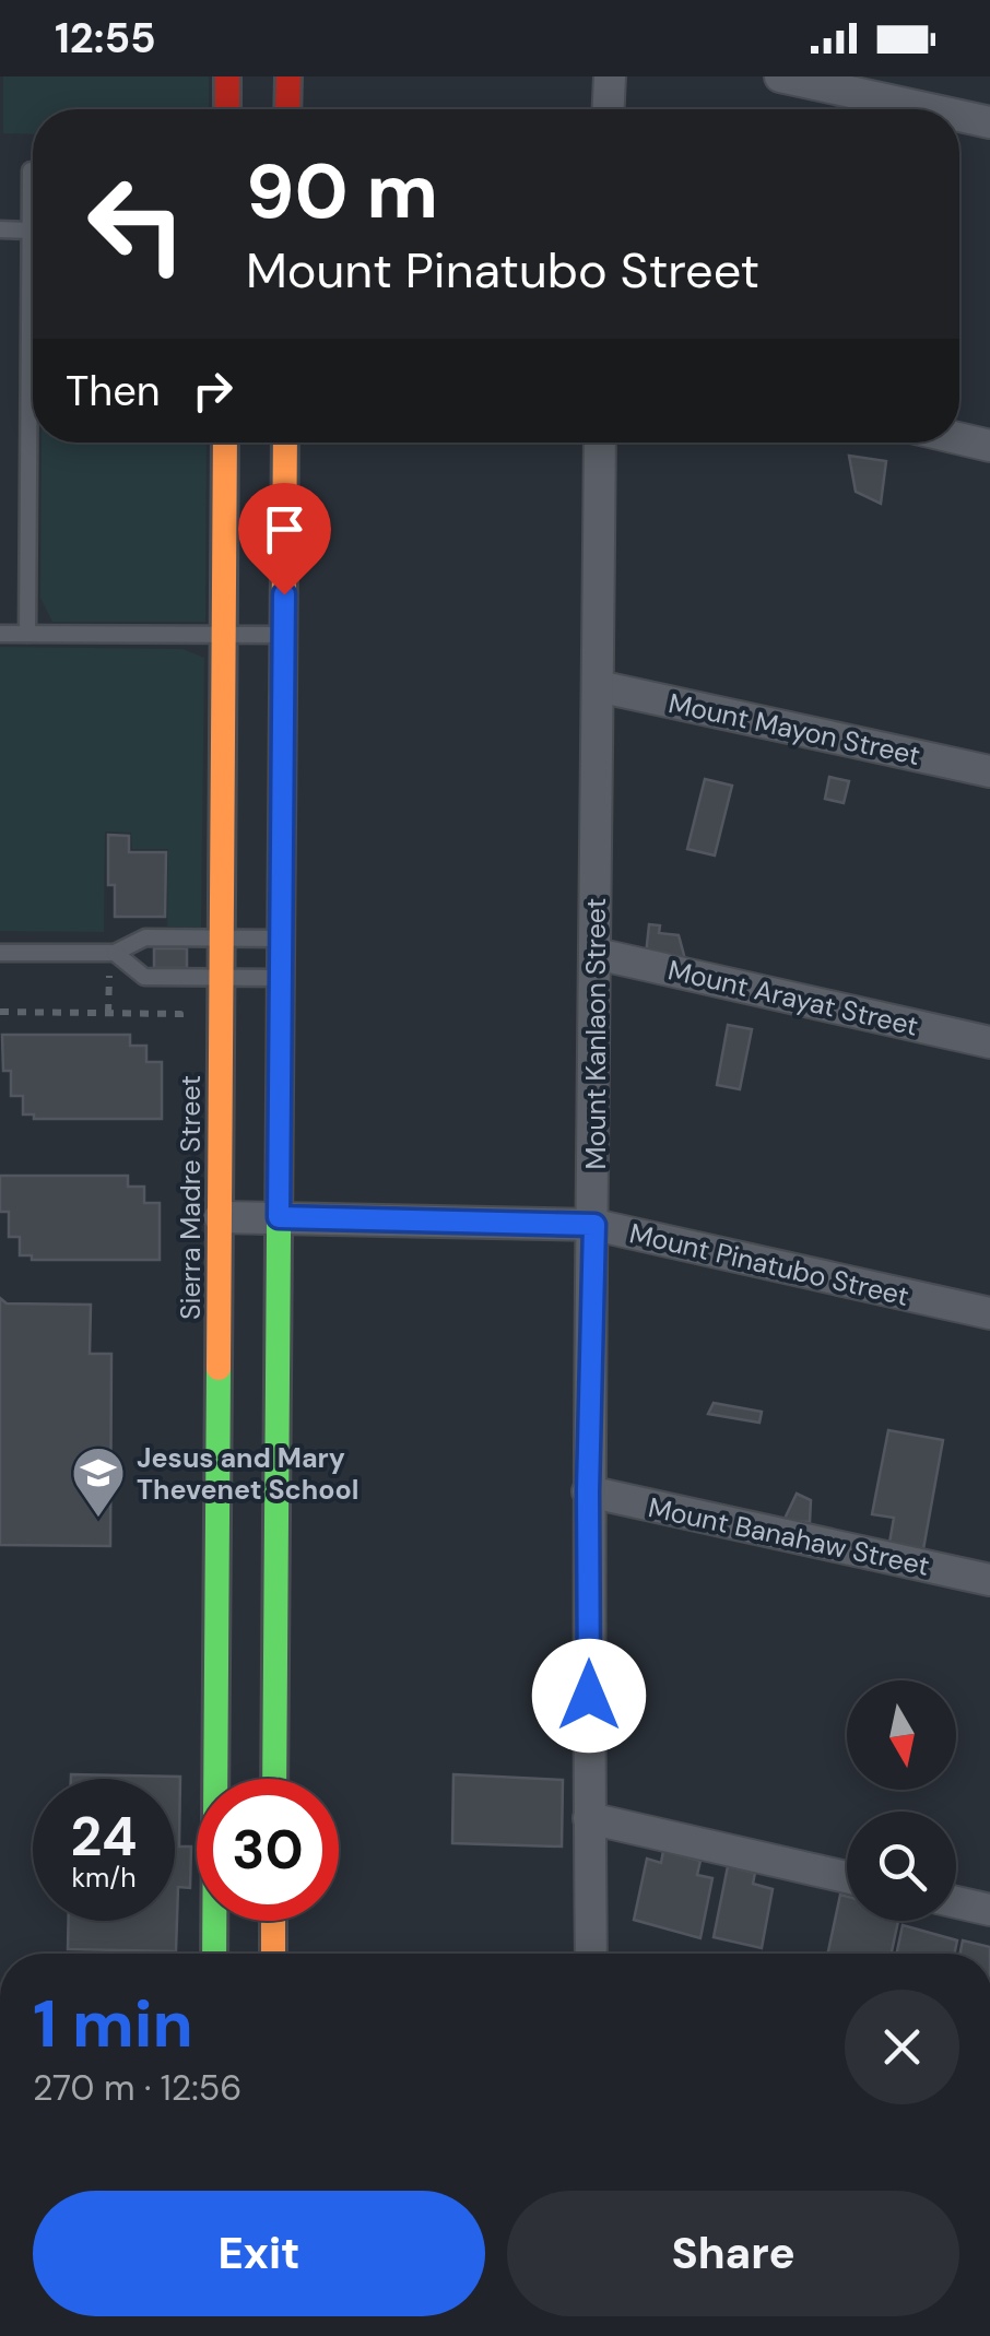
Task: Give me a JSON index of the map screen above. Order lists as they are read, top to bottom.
{
  "streets": {
    "street": [
      "Mount Mayon Street",
      "Mount Arayat Street",
      "Mount Kanlaon Street",
      "Sierra Madre Street",
      "Mount Pinatubo Street",
      "Mount Banahaw Street"
    ]
  },
  "crossings": [
    ["Mount Mayon Street", "Mount Kanlaon Street"],
    ["Mount Arayat Street", "Mount Kanlaon Street"],
    ["Mount Kanlaon Street", "Mount Pinatubo Street"],
    ["Mount Kanlaon Street", "Mount Banahaw Street"],
    ["Sierra Madre Street", "Mount Pinatubo Street"]
  ],
  "places": {
    "school or university": ["Jesus and Mary Thevenet School"]
  },
  "north": "bottom",
  "page": {
    "status": "12:55",
    "turn": ["90 m", "Mount Pinatubo Street"],
    "then": "Then",
    "speed": "24 km/h",
    "limit": "30",
    "heading": ["1 min", "270 m · 12:56"],
    "buttons": ["Exit", "Share"]
  }
}
